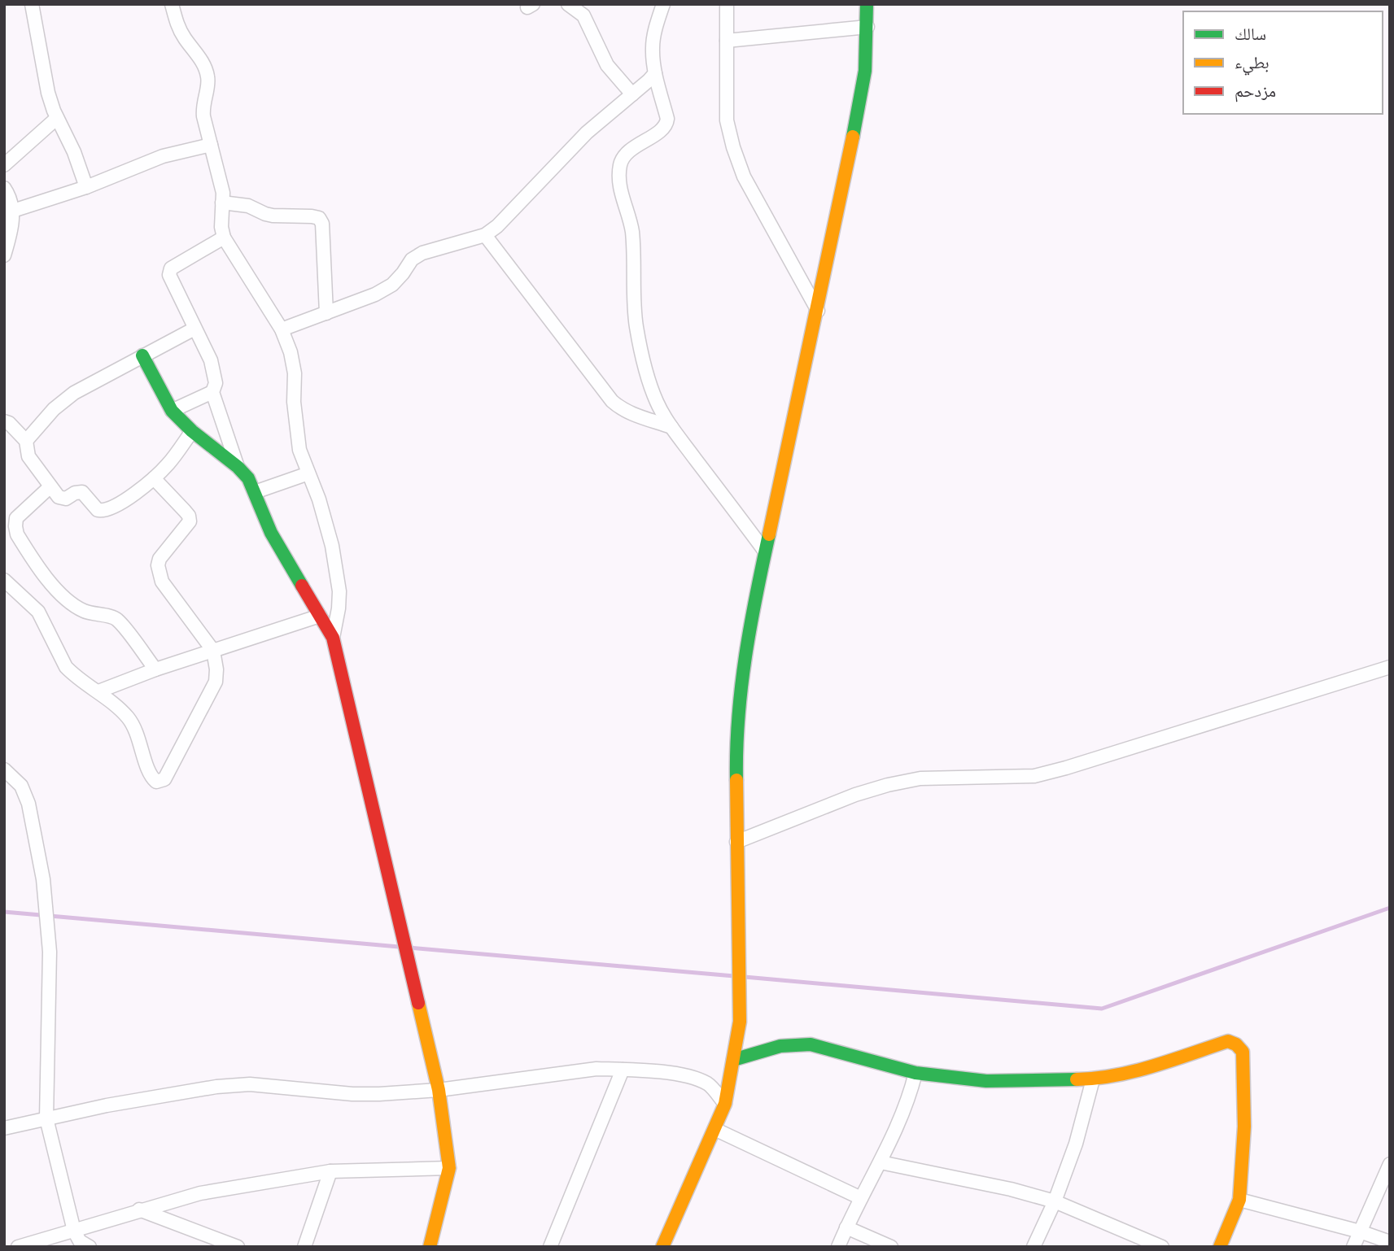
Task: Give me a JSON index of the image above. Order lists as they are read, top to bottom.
{
  "legend": ["سالك", "بطيء", "مزدحم"]
}
